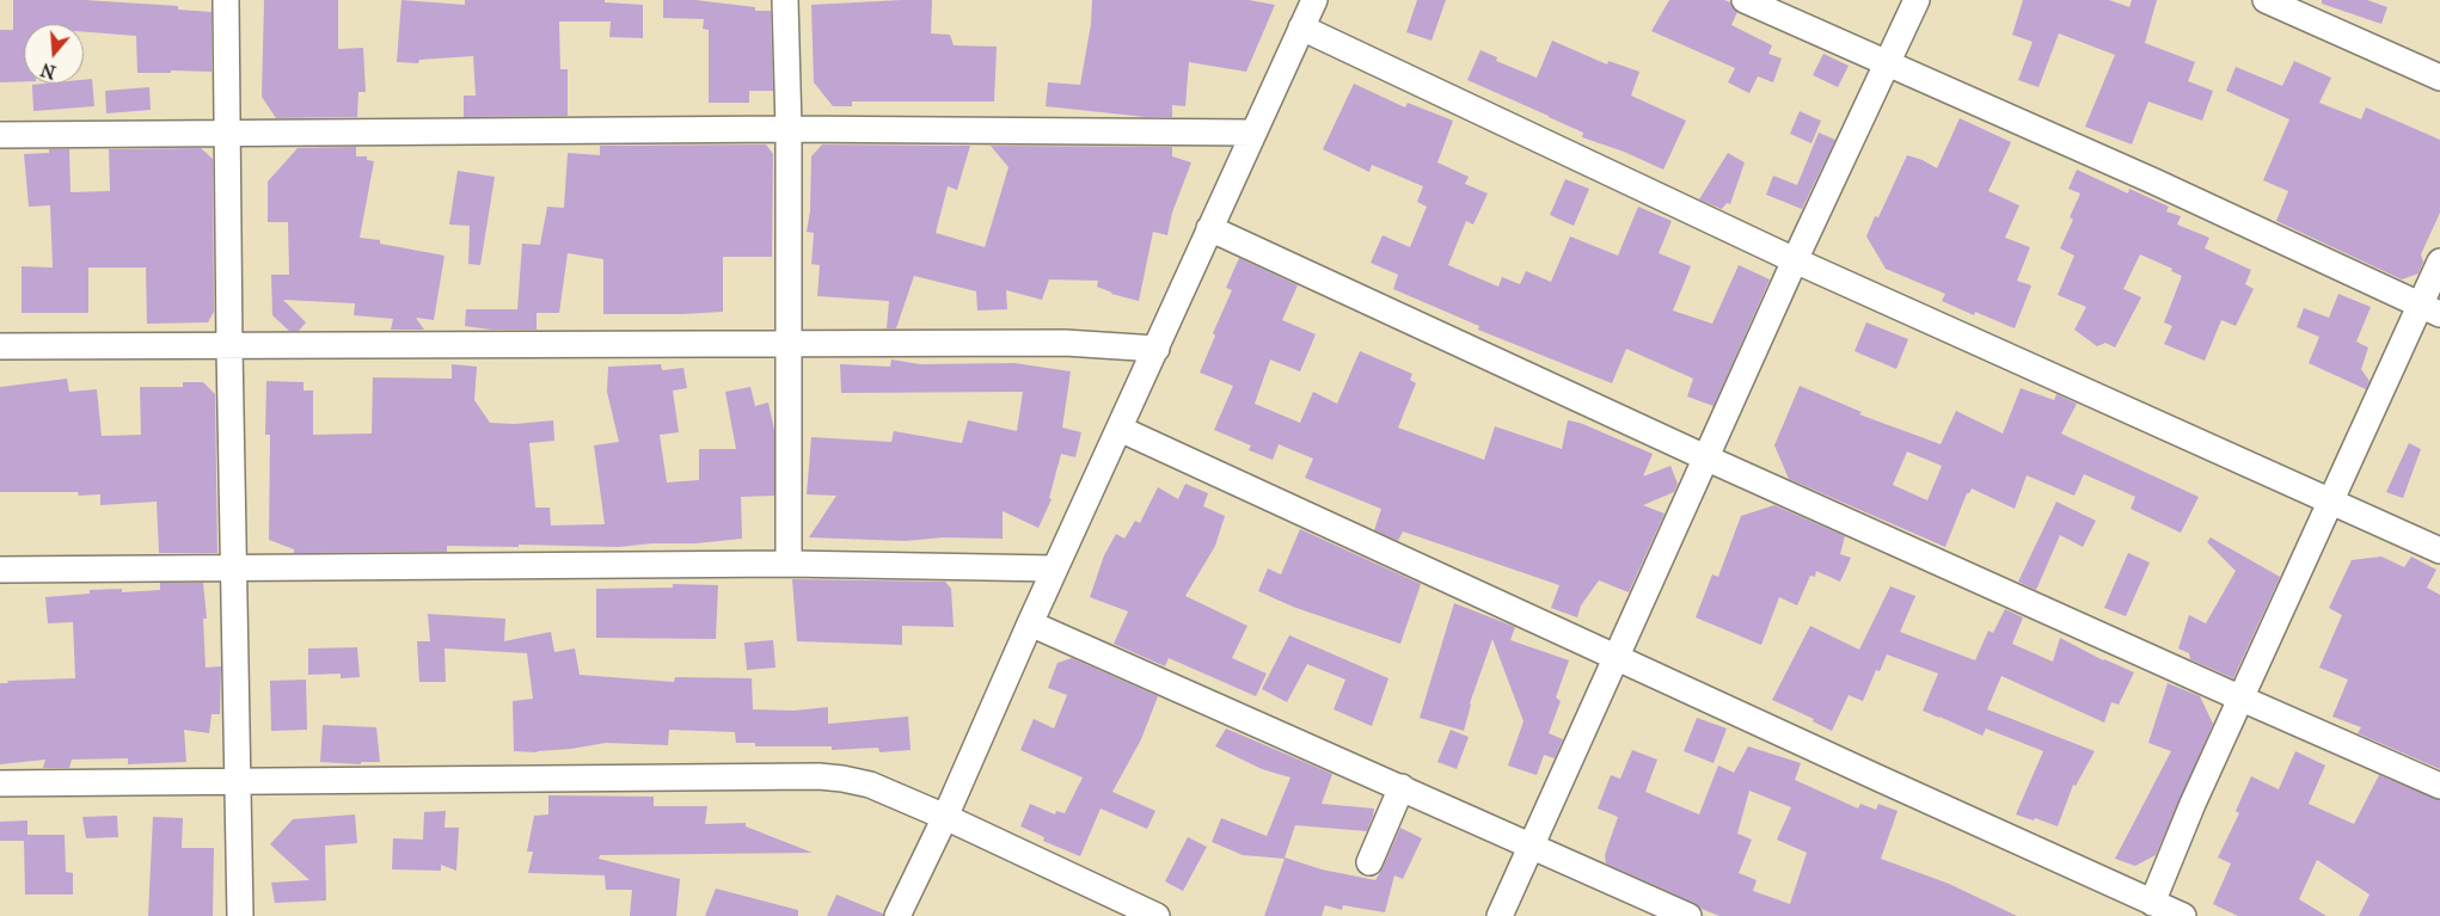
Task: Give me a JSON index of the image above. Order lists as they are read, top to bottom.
{
  "north": "bottom"
}
